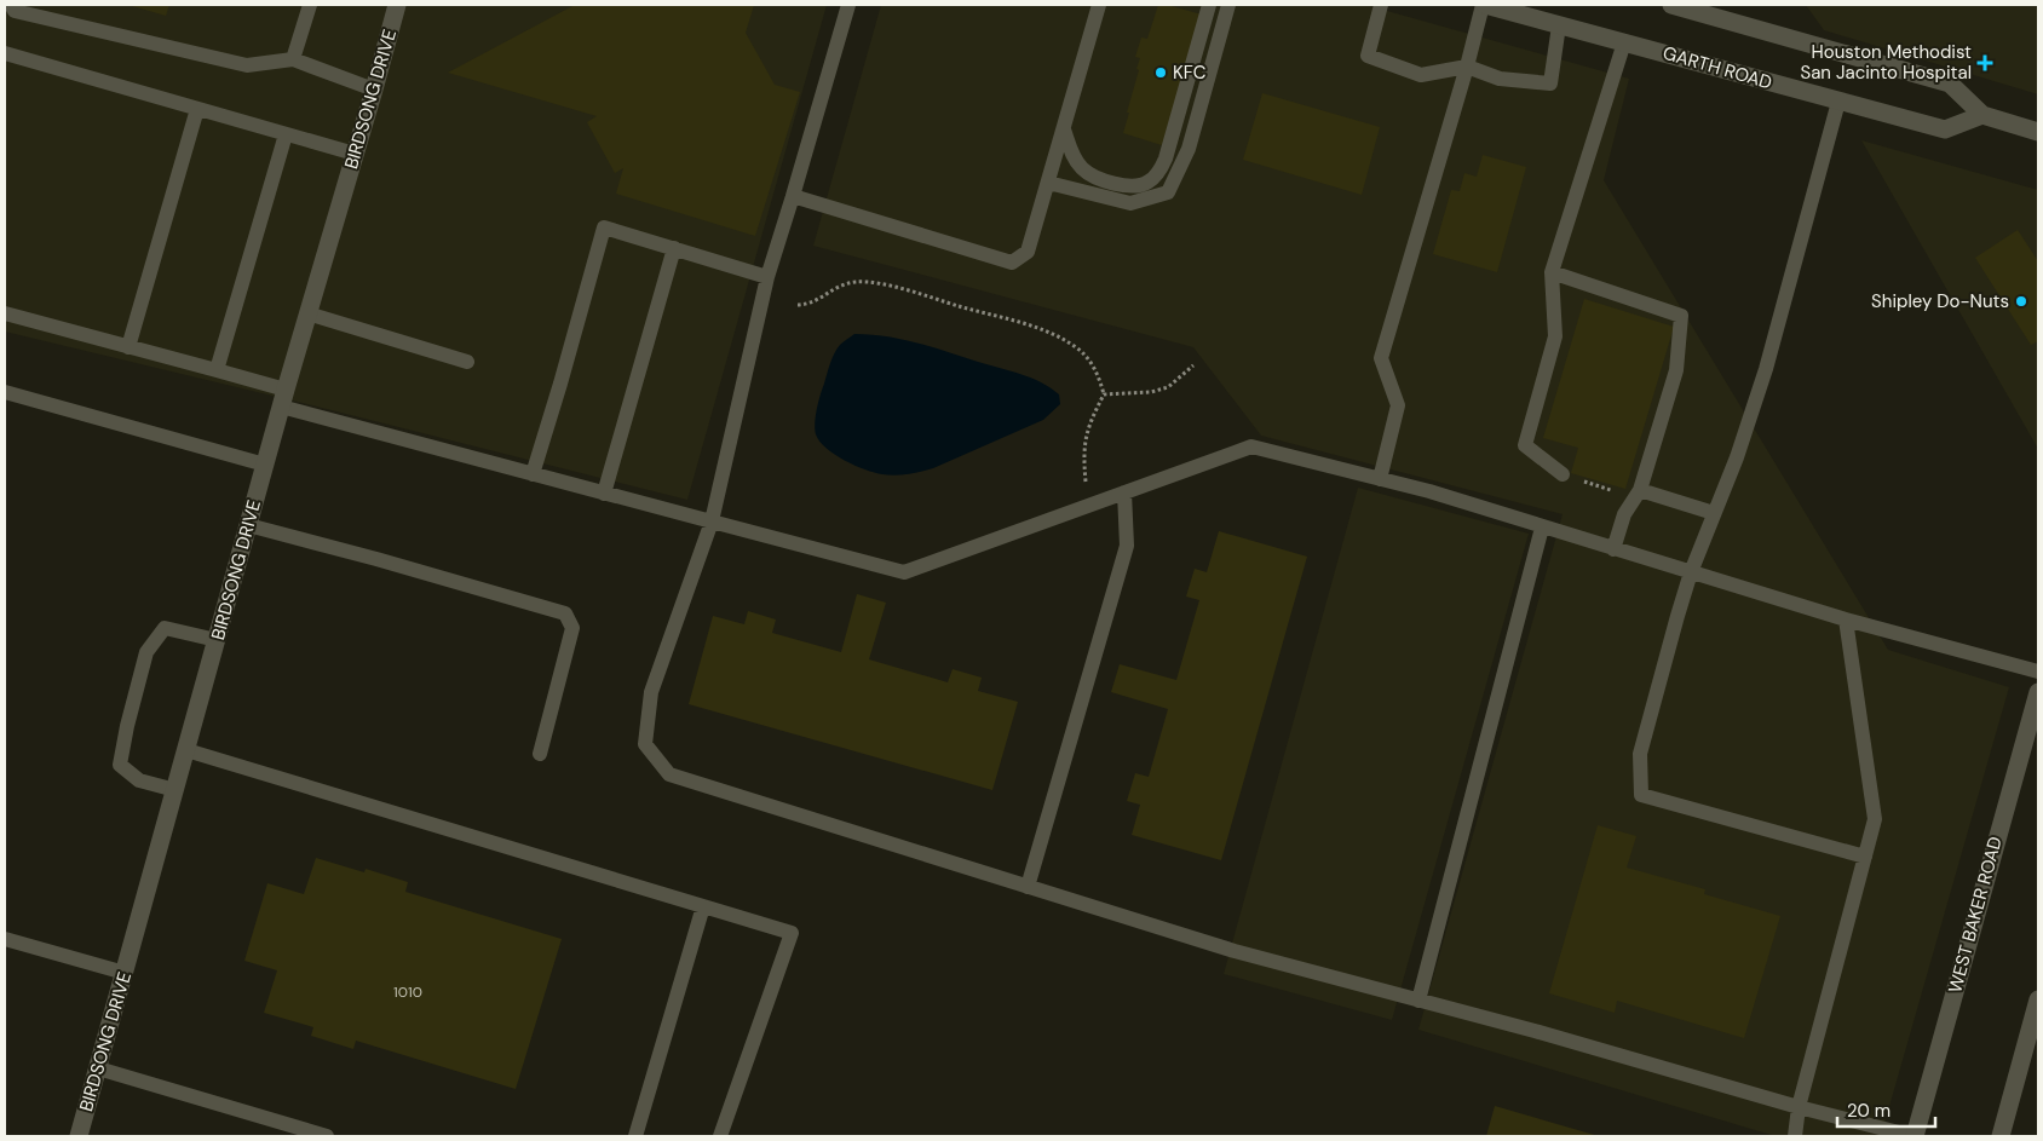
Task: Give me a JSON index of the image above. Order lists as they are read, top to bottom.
{
  "streets": {
    "main road": ["GARTH ROAD", "BIRDSONG DRIVE", "WEST BAKER ROAD"]
  },
  "places": {
    "health": ["Houston Methodist San Jacinto Hospital"],
    "other": ["KFC", "Shipley Do-Nuts"]
  },
  "house_numbers": ["1010"],
  "scale_bar": "20 m"
}
